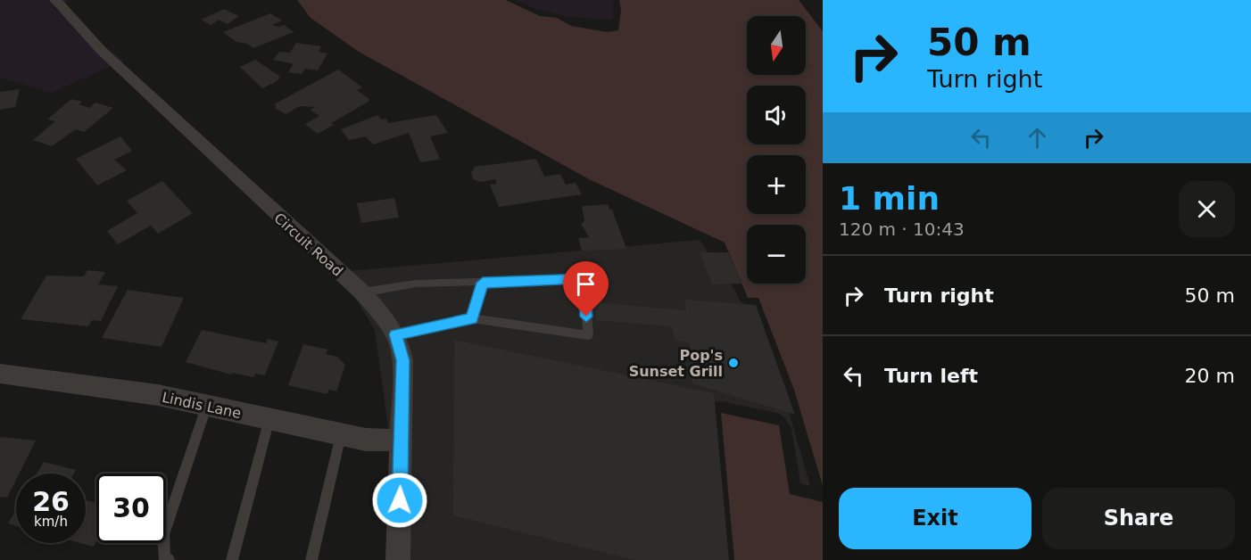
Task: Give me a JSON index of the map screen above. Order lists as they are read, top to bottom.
{
  "streets": {
    "street": ["Circuit Road", "Lindis Lane"]
  },
  "crossings": [
    ["Circuit Road", "Lindis Lane"]
  ],
  "places": ["Pop's Sunset Grill"],
  "north": "bottom",
  "page": {
    "turn": ["50 m", "Turn right"],
    "map_buttons": ["+", "−"],
    "heading": ["1 min", "120 m · 10:43"],
    "list": [
      {
        "name": "Turn right",
        "value": "50 m"
      },
      {
        "name": "Turn left",
        "value": "20 m"
      }
    ],
    "speed": "26 km/h",
    "limit": "30",
    "buttons": ["Exit", "Share"]
  }
}
